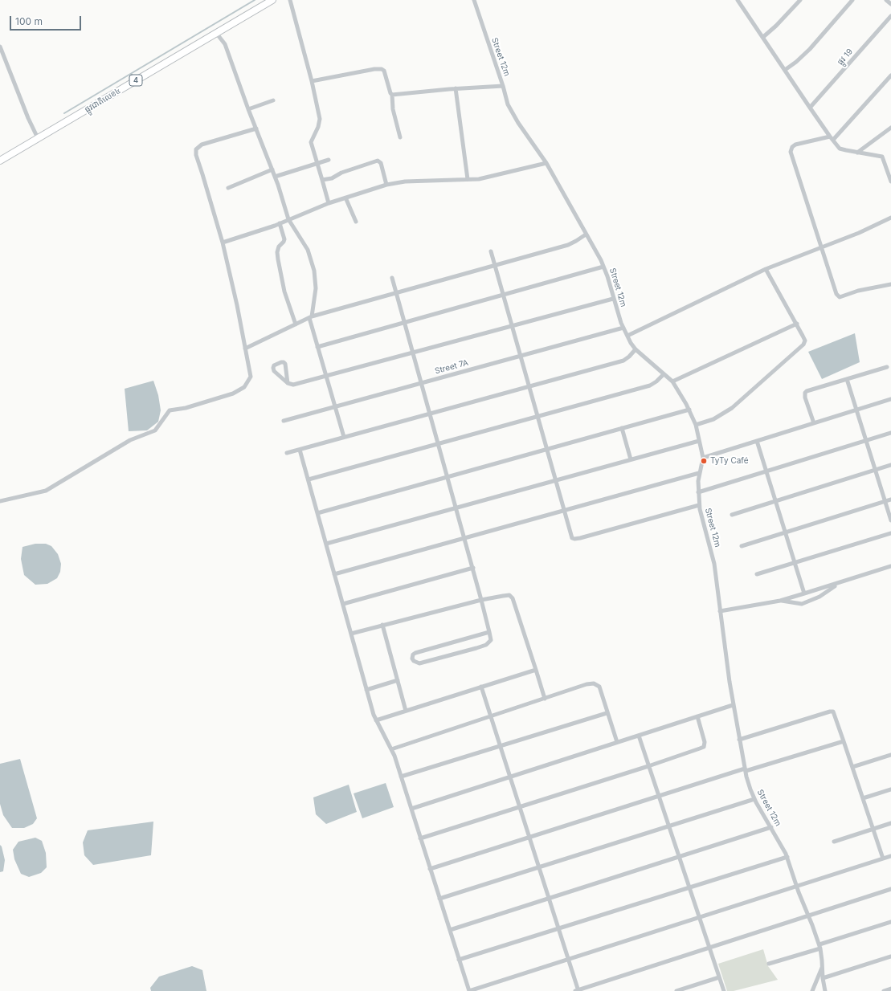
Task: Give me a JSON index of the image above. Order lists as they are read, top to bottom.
{
  "streets": {
    "highway": ["4", "ផ្លូវជាតិលេខ៤"],
    "street": ["Street 12m", "ផ្លូវ 19", "Street 7A"]
  },
  "crossings": [
    ["Street 12m", "Street 7A"]
  ],
  "places": ["TyTy Café"],
  "scale_bar": "100 m"
}
